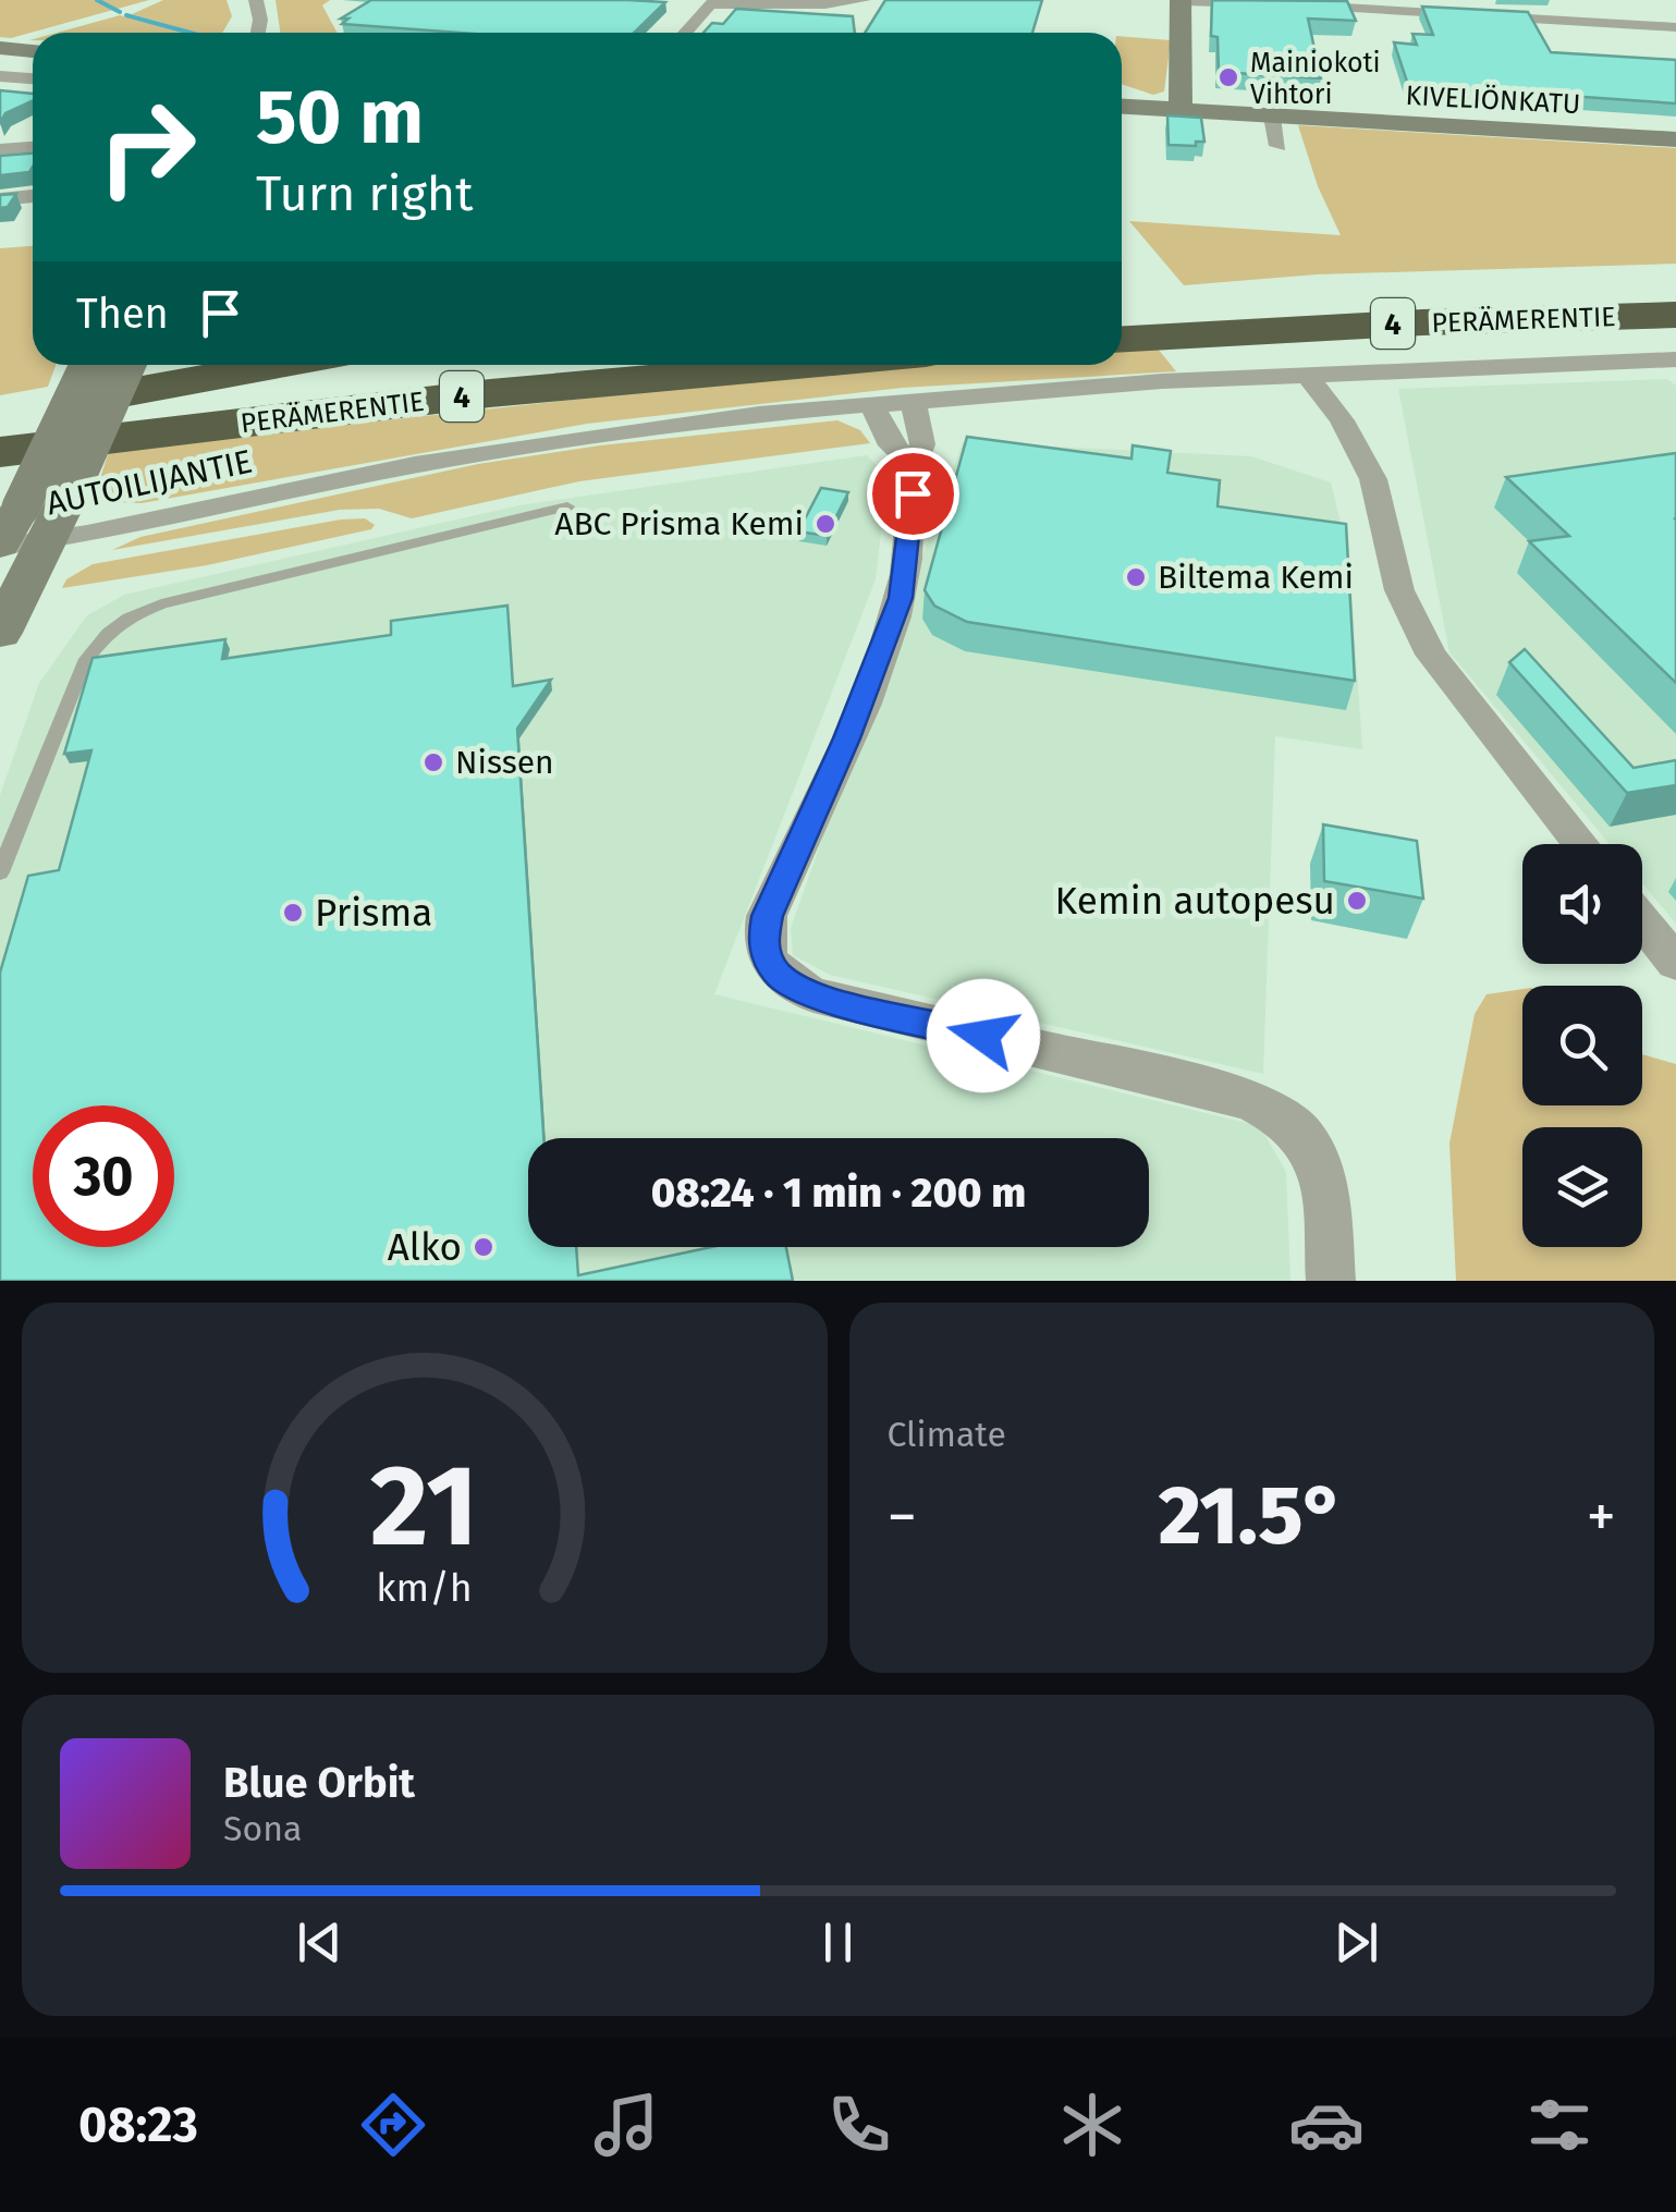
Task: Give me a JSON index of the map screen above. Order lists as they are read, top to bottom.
{
  "streets": {
    "highway": ["PERÄMERENTIE", "4"],
    "main road": ["KIVELIÖNKATU"],
    "street": ["AUTOILIJANTIE"]
  },
  "crossings": [
    ["PERÄMERENTIE", "AUTOILIJANTIE"]
  ],
  "places": [
    "Mainiokoti Vihtori",
    "ABC Prisma Kemi",
    "Biltema Kemi",
    "Nissen",
    "Kemin autopesu",
    "Prisma",
    "Alko"
  ],
  "page": {
    "turn": ["50 m", "Turn right"],
    "then": "Then",
    "limit": "30",
    "trip": "08:24 · 1 min · 200 m",
    "tile": "Climate",
    "heat": ["−", "21.5°", "+"],
    "song": ["Blue Orbit", "Sona"],
    "tabs": "08:23",
    "gauge": ["21", "km/h"]
  }
}
